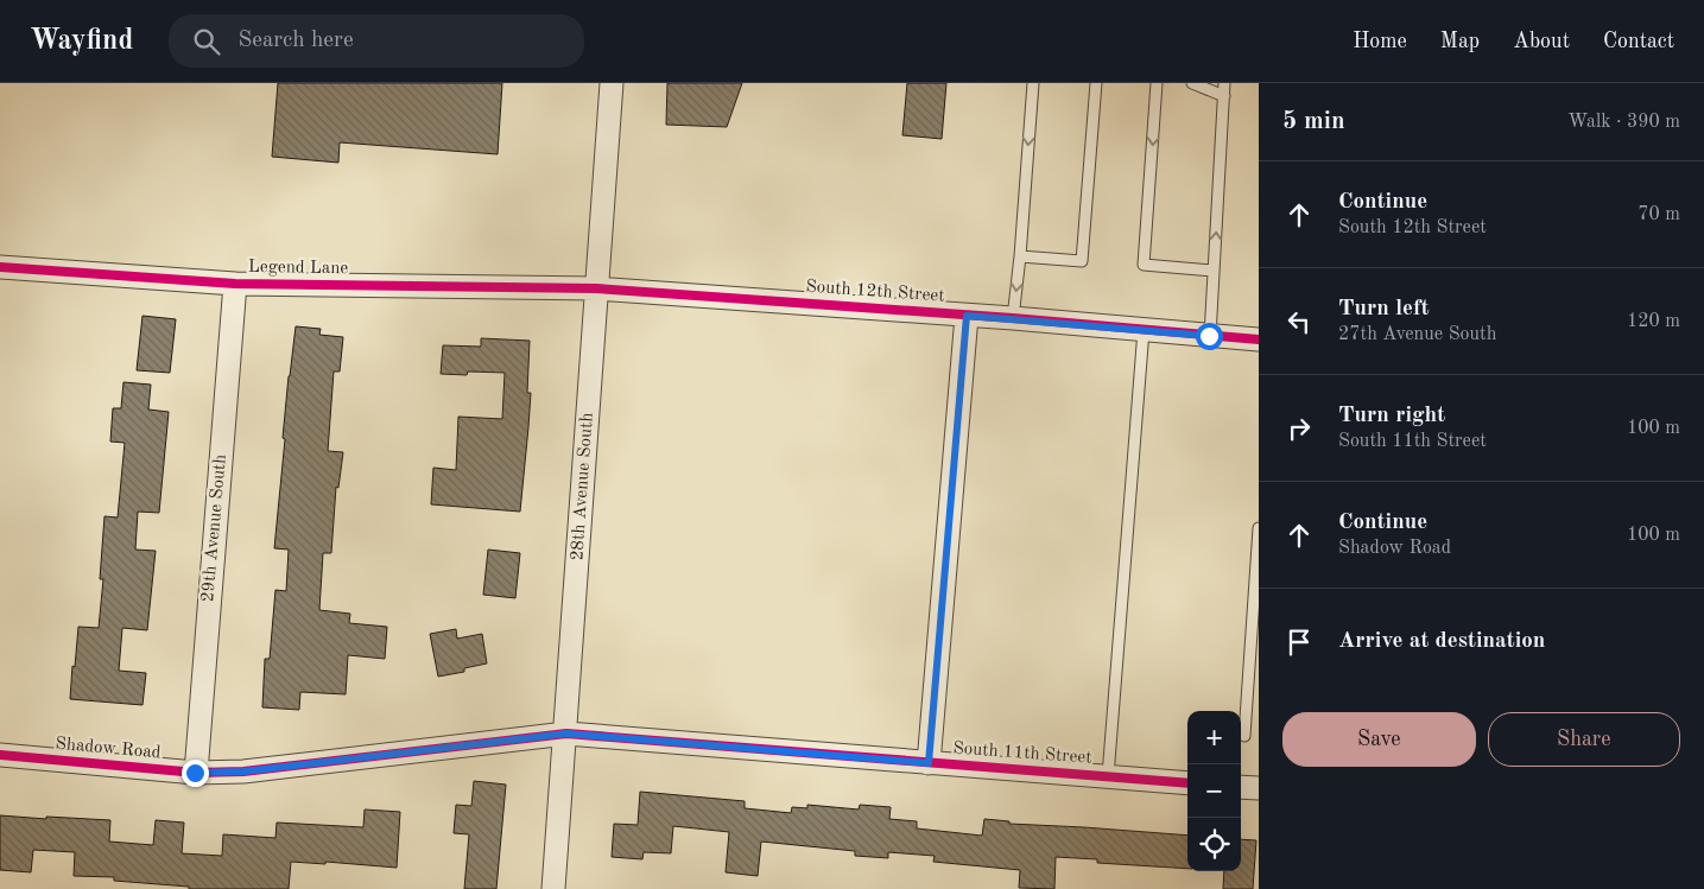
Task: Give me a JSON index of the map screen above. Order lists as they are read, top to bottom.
{
  "streets": {
    "street": [
      "Legend Lane",
      "South 12th Street",
      "28th Avenue South",
      "29th Avenue South",
      "Shadow Road",
      "South 11th Street"
    ]
  },
  "crossings": [
    ["Legend Lane", "South 12th Street"],
    ["Legend Lane", "28th Avenue South"],
    ["Legend Lane", "29th Avenue South"],
    ["South 12th Street", "28th Avenue South"],
    ["28th Avenue South", "Shadow Road"],
    ["28th Avenue South", "South 11th Street"],
    ["29th Avenue South", "Shadow Road"],
    ["Shadow Road", "South 11th Street"]
  ],
  "page": {
    "header": "Wayfind",
    "search": "Search here",
    "nav": [
      "Home",
      "Map",
      "About",
      "Contact"
    ],
    "heading": ["5 min", "Walk · 390 m"],
    "list": [
      ["Continue", "South 12th Street", "70 m"],
      ["Turn left", "27th Avenue South", "120 m"],
      ["Turn right", "South 11th Street", "100 m"],
      ["Continue", "Shadow Road", "100 m"],
      "Arrive at destination"
    ],
    "buttons": ["Save", "Share"],
    "map_buttons": ["+", "−"]
  }
}
